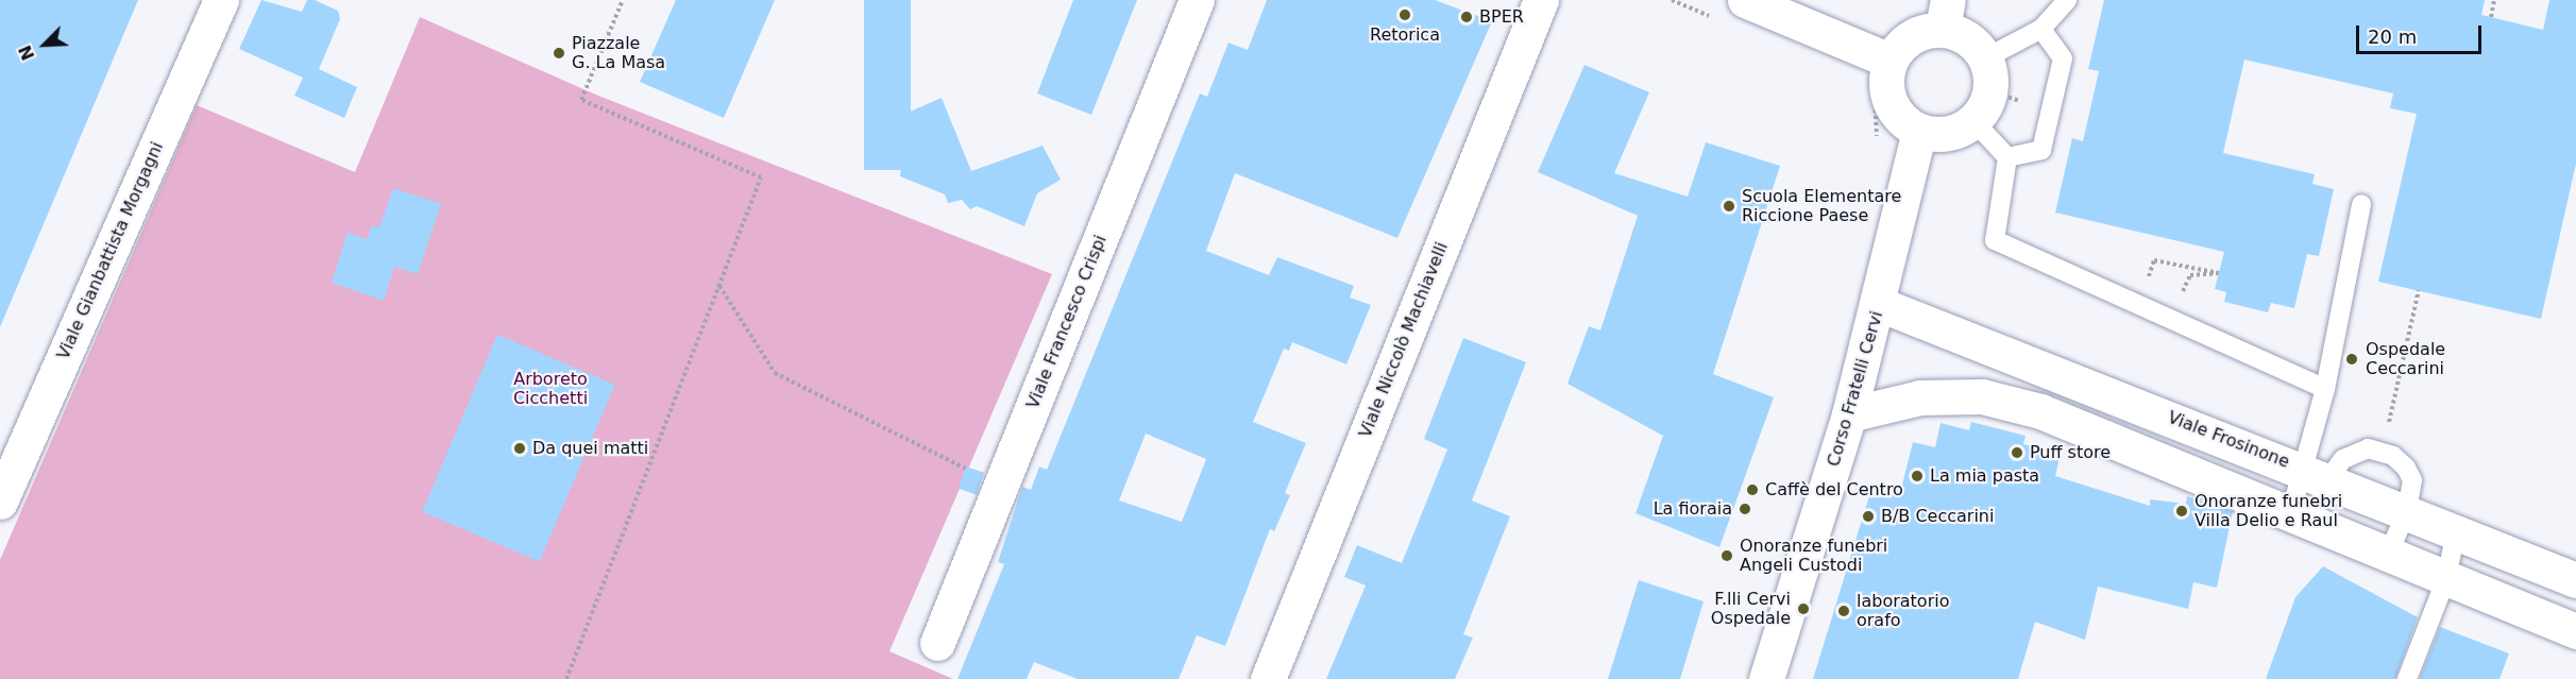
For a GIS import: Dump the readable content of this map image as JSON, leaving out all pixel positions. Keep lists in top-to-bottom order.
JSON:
{
  "streets": {
    "street": [
      "Viale Gianbattista Morgagni",
      "Viale Francesco Crispi",
      "Viale Niccolò Machiavelli",
      "Corso Fratelli Cervi",
      "Viale Frosinone"
    ]
  },
  "crossings": [
    ["Corso Fratelli Cervi", "Viale Frosinone"]
  ],
  "parks": ["Arboreto Cicchetti"],
  "places": [
    "Retorica",
    "BPER",
    "Piazzale G. La Masa",
    "Scuola Elementare Riccione Paese",
    "Ospedale Ceccarini",
    "Da quei matti",
    "Puff store",
    "La mia pasta",
    "Caffè del Centro",
    "La fioraia",
    "Onoranze funebri Villa Delio e Raul",
    "B/B Ceccarini",
    "Onoranze funebri Angeli Custodi",
    "F.lli Cervi Ospedale",
    "laboratorio orafo"
  ],
  "scale_bar": "20 m",
  "north": "bottom left"
}
